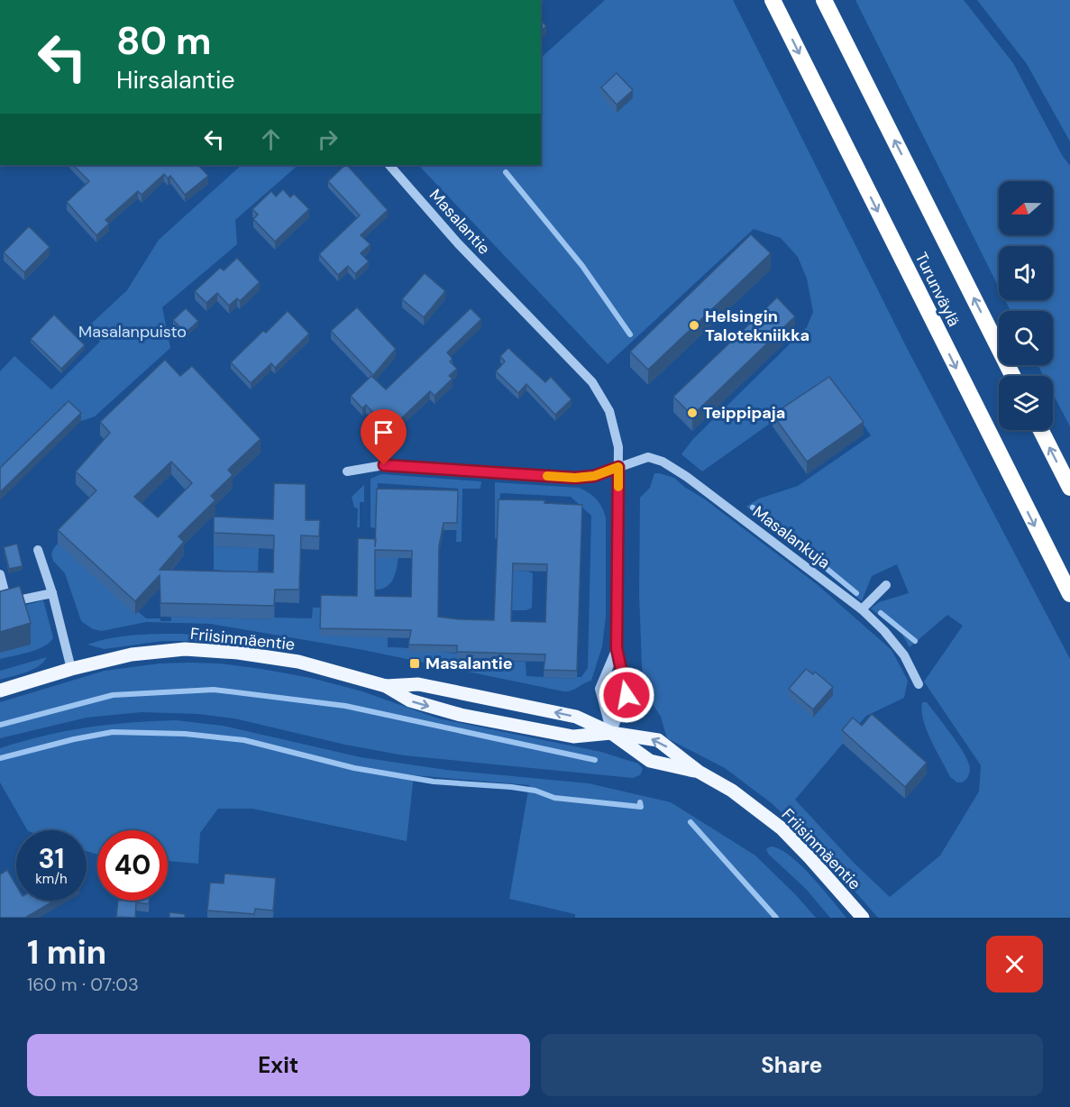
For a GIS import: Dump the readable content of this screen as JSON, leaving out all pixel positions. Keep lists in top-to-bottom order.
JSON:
{
  "streets": {
    "highway": ["Turunväylä"],
    "main road": ["Friisinmäentie"],
    "street": ["Masalantie", "Masalankuja"]
  },
  "crossings": [
    ["Masalantie", "Masalankuja"],
    ["Masalantie", "Friisinmäentie"]
  ],
  "parks": ["Masalanpuisto"],
  "places": {
    "other": ["Helsingin Talotekniikka", "Teippipaja"],
    "transit": ["Masalantie"]
  },
  "north": "left",
  "page": {
    "turn": ["80 m", "Hirsalantie"],
    "speed": "31 km/h",
    "limit": "40",
    "heading": ["1 min", "160 m · 07:03"],
    "buttons": ["Exit", "Share"]
  }
}
